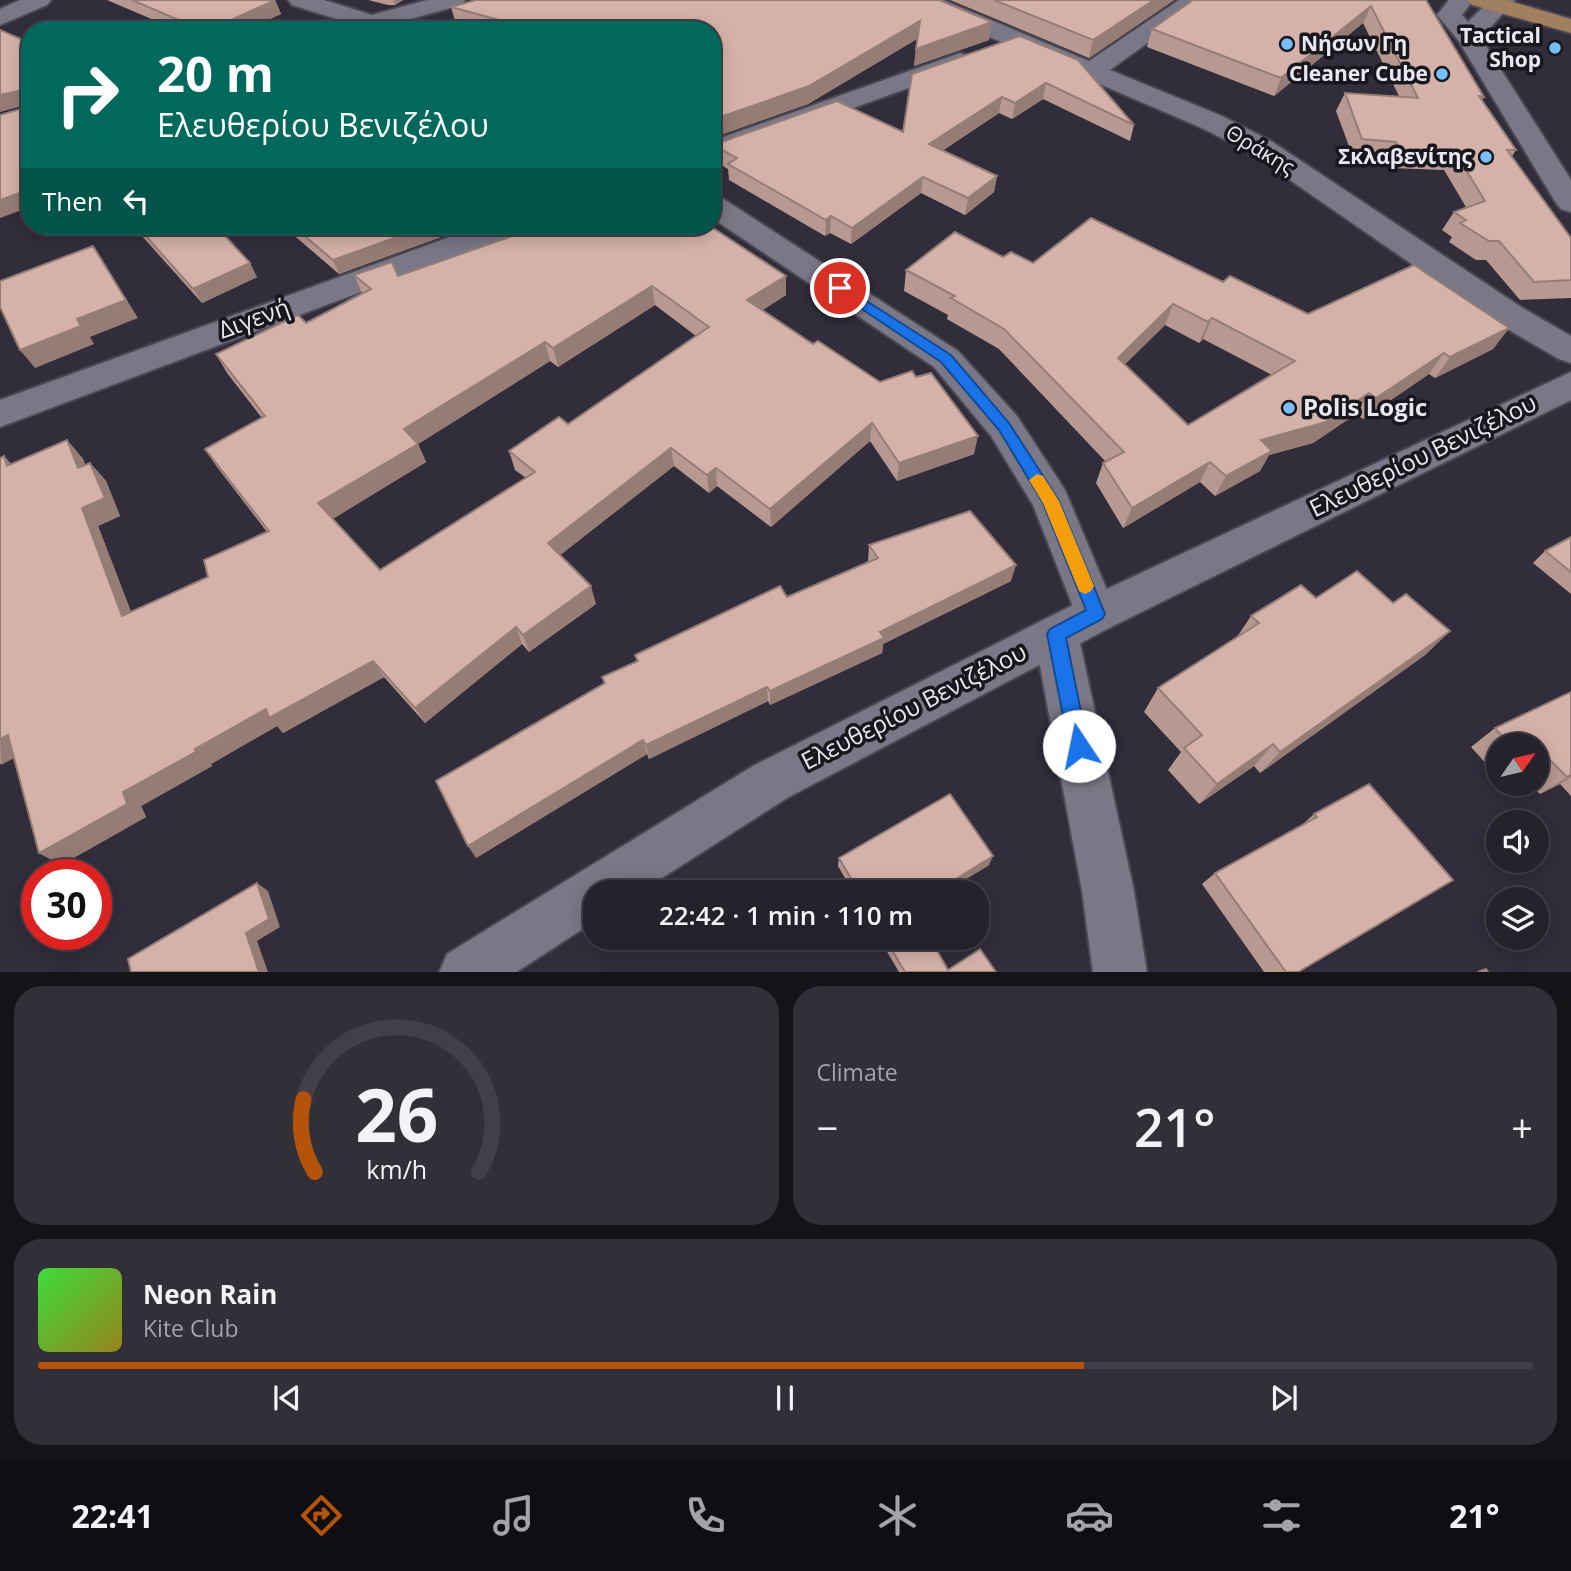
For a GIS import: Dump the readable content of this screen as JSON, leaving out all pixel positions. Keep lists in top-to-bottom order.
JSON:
{
  "streets": {
    "street": ["Θράκης", "Διγενή", "Ελευθερίου Βενιζέλου"]
  },
  "places": [
    "Νήσων Γη",
    "Tactical Shop",
    "Cleaner Cube",
    "Σκλαβενίτης",
    "Polis Logic"
  ],
  "north": "top right",
  "page": {
    "turn": ["20 m", "Ελευθερίου Βενιζέλου"],
    "then": "Then",
    "limit": "30",
    "trip": "22:42 · 1 min · 110 m",
    "tile": "Climate",
    "heat": ["−", "21°", "+"],
    "song": ["Neon Rain", "Kite Club"],
    "tabs": ["22:41", "21°"],
    "gauge": ["26", "km/h"]
  }
}
